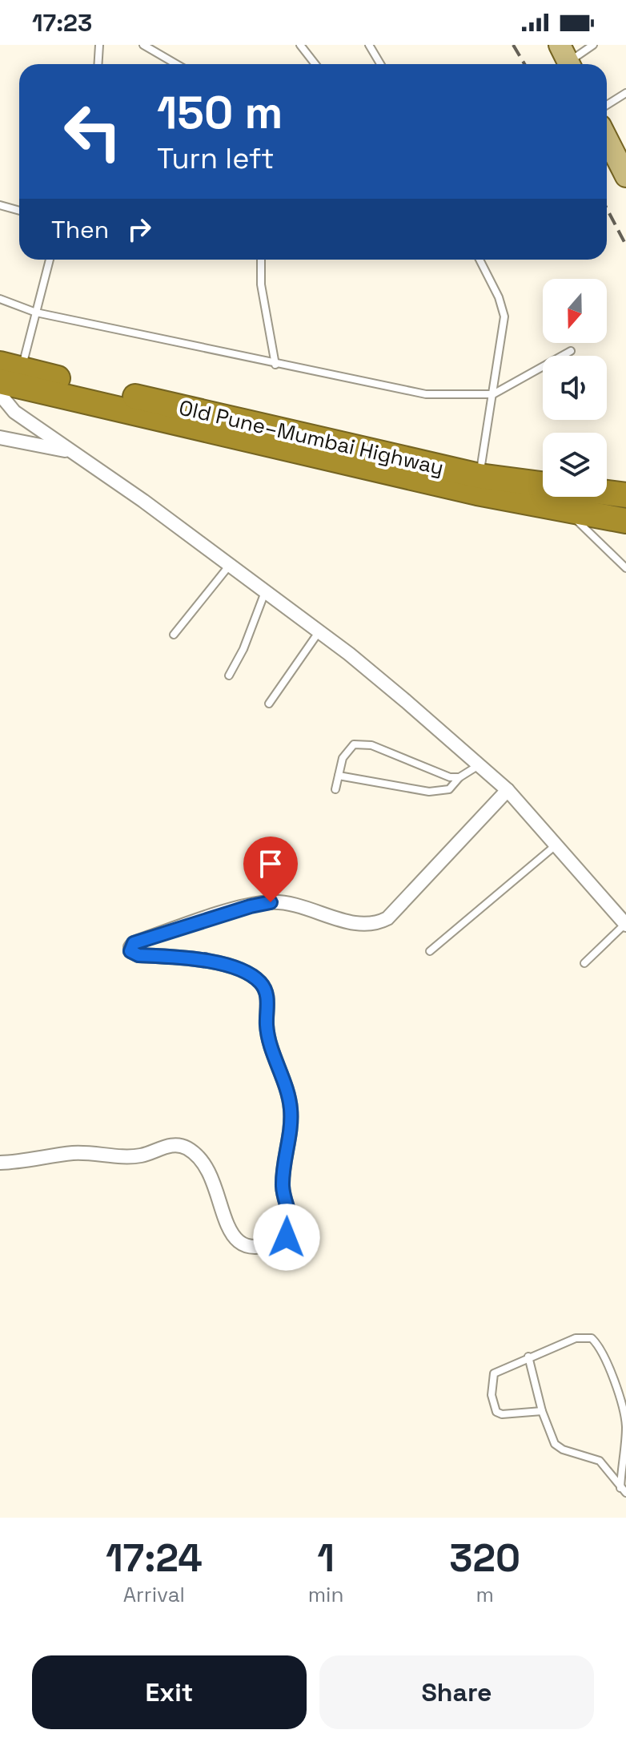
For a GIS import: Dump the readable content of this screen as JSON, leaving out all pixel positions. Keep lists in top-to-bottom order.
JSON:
{
  "streets": {
    "highway": ["Old Pune–Mumbai Highway"]
  },
  "north": "bottom",
  "page": {
    "status": "17:23",
    "turn": ["150 m", "Turn left"],
    "then": "Then",
    "eta": [
      "17:24",
      "Arrival",
      "1",
      "min",
      "320",
      "m"
    ],
    "buttons": ["Exit", "Share"]
  }
}
